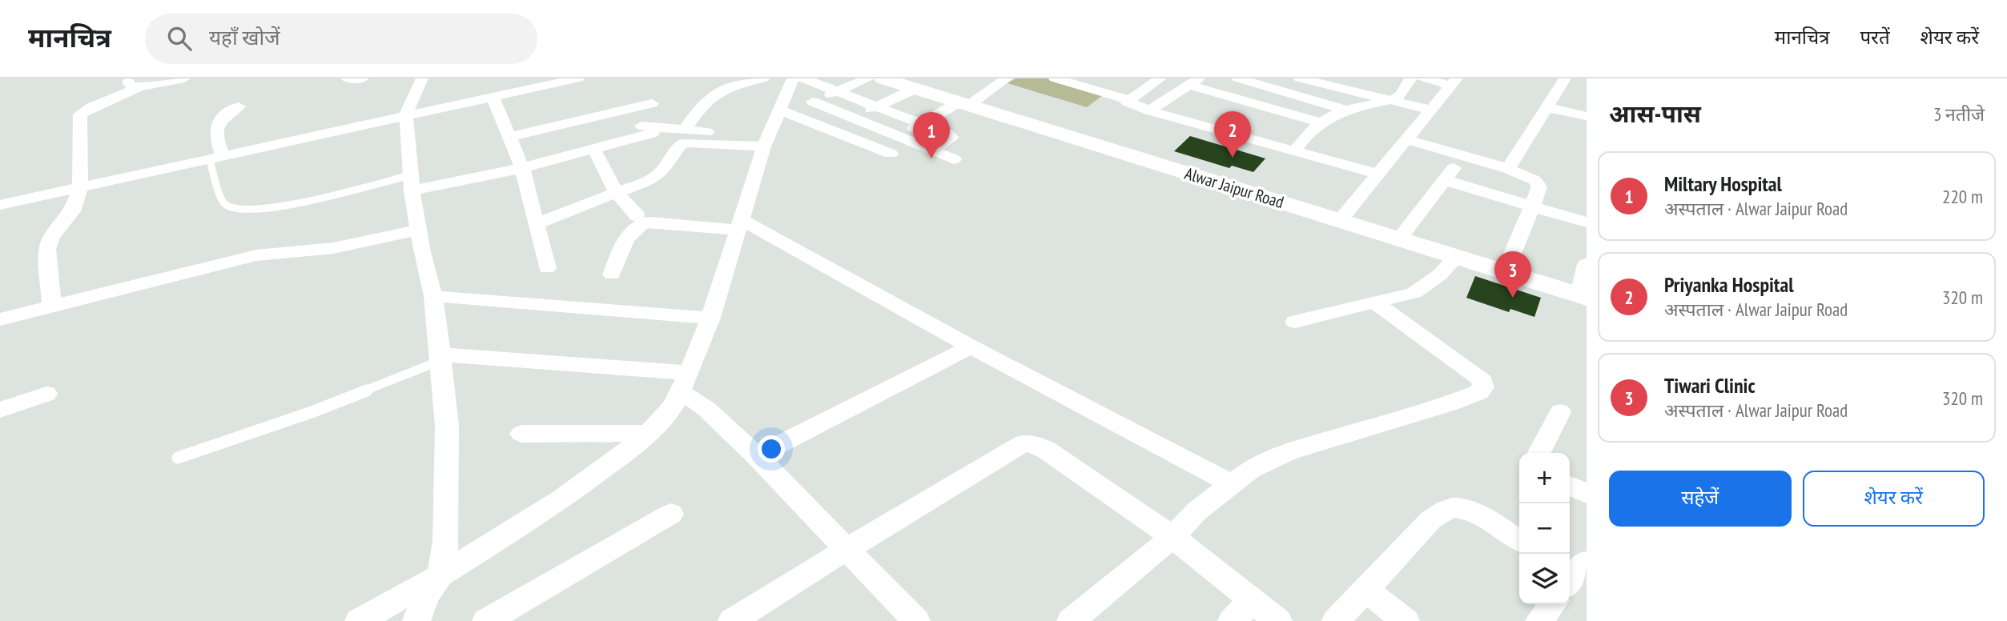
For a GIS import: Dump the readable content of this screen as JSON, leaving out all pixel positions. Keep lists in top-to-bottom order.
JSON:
{
  "streets": {
    "main road": ["Alwar Jaipur Road"]
  },
  "page": {
    "header": "मानचित्र",
    "search": "यहाँ खोजें",
    "nav": ["मानचित्र", "परतें", "शेयर करें"],
    "heading": ["आस-पास", "3 नतीजे"],
    "pins": ["2", "1", "3"],
    "list": [
      {
        "mark": "1",
        "name": "Miltary Hospital",
        "note": "अस्पताल · Alwar Jaipur Road",
        "value": "220 m"
      },
      {
        "mark": "2",
        "name": "Priyanka Hospital",
        "note": "अस्पताल · Alwar Jaipur Road",
        "value": "320 m"
      },
      {
        "mark": "3",
        "name": "Tiwari Clinic",
        "note": "अस्पताल · Alwar Jaipur Road",
        "value": "320 m"
      }
    ],
    "map_buttons": ["+", "−"],
    "buttons": ["सहेजें", "शेयर करें"]
  }
}
